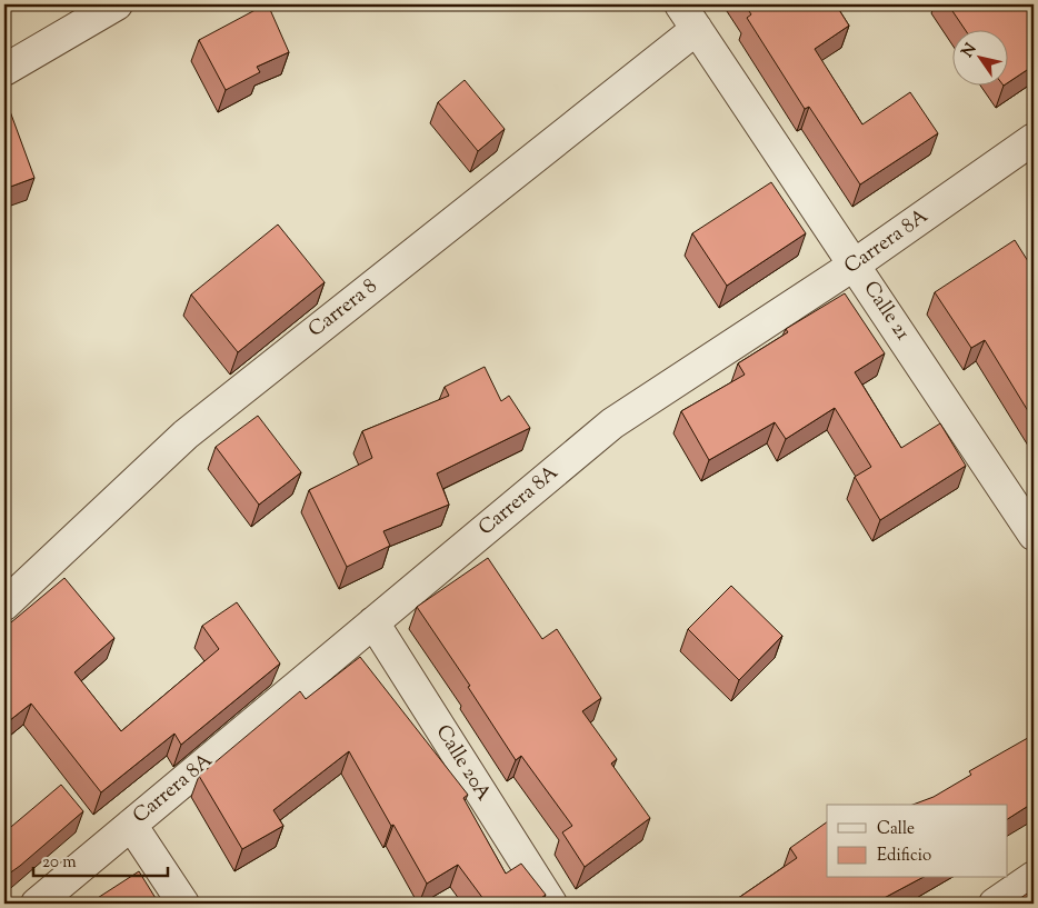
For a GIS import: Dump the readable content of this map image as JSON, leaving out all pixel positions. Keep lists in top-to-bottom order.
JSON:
{
  "streets": {
    "street": [
      "Carrera 8A",
      "Carrera 8",
      "Calle 21",
      "Calle 20A"
    ]
  },
  "crossings": [
    ["Carrera 8A", "Calle 21"],
    ["Carrera 8A", "Calle 20A"],
    ["Carrera 8", "Calle 21"]
  ],
  "legend": ["Calle", "Edificio"],
  "scale_bar": "20 m",
  "north": "top left"
}
